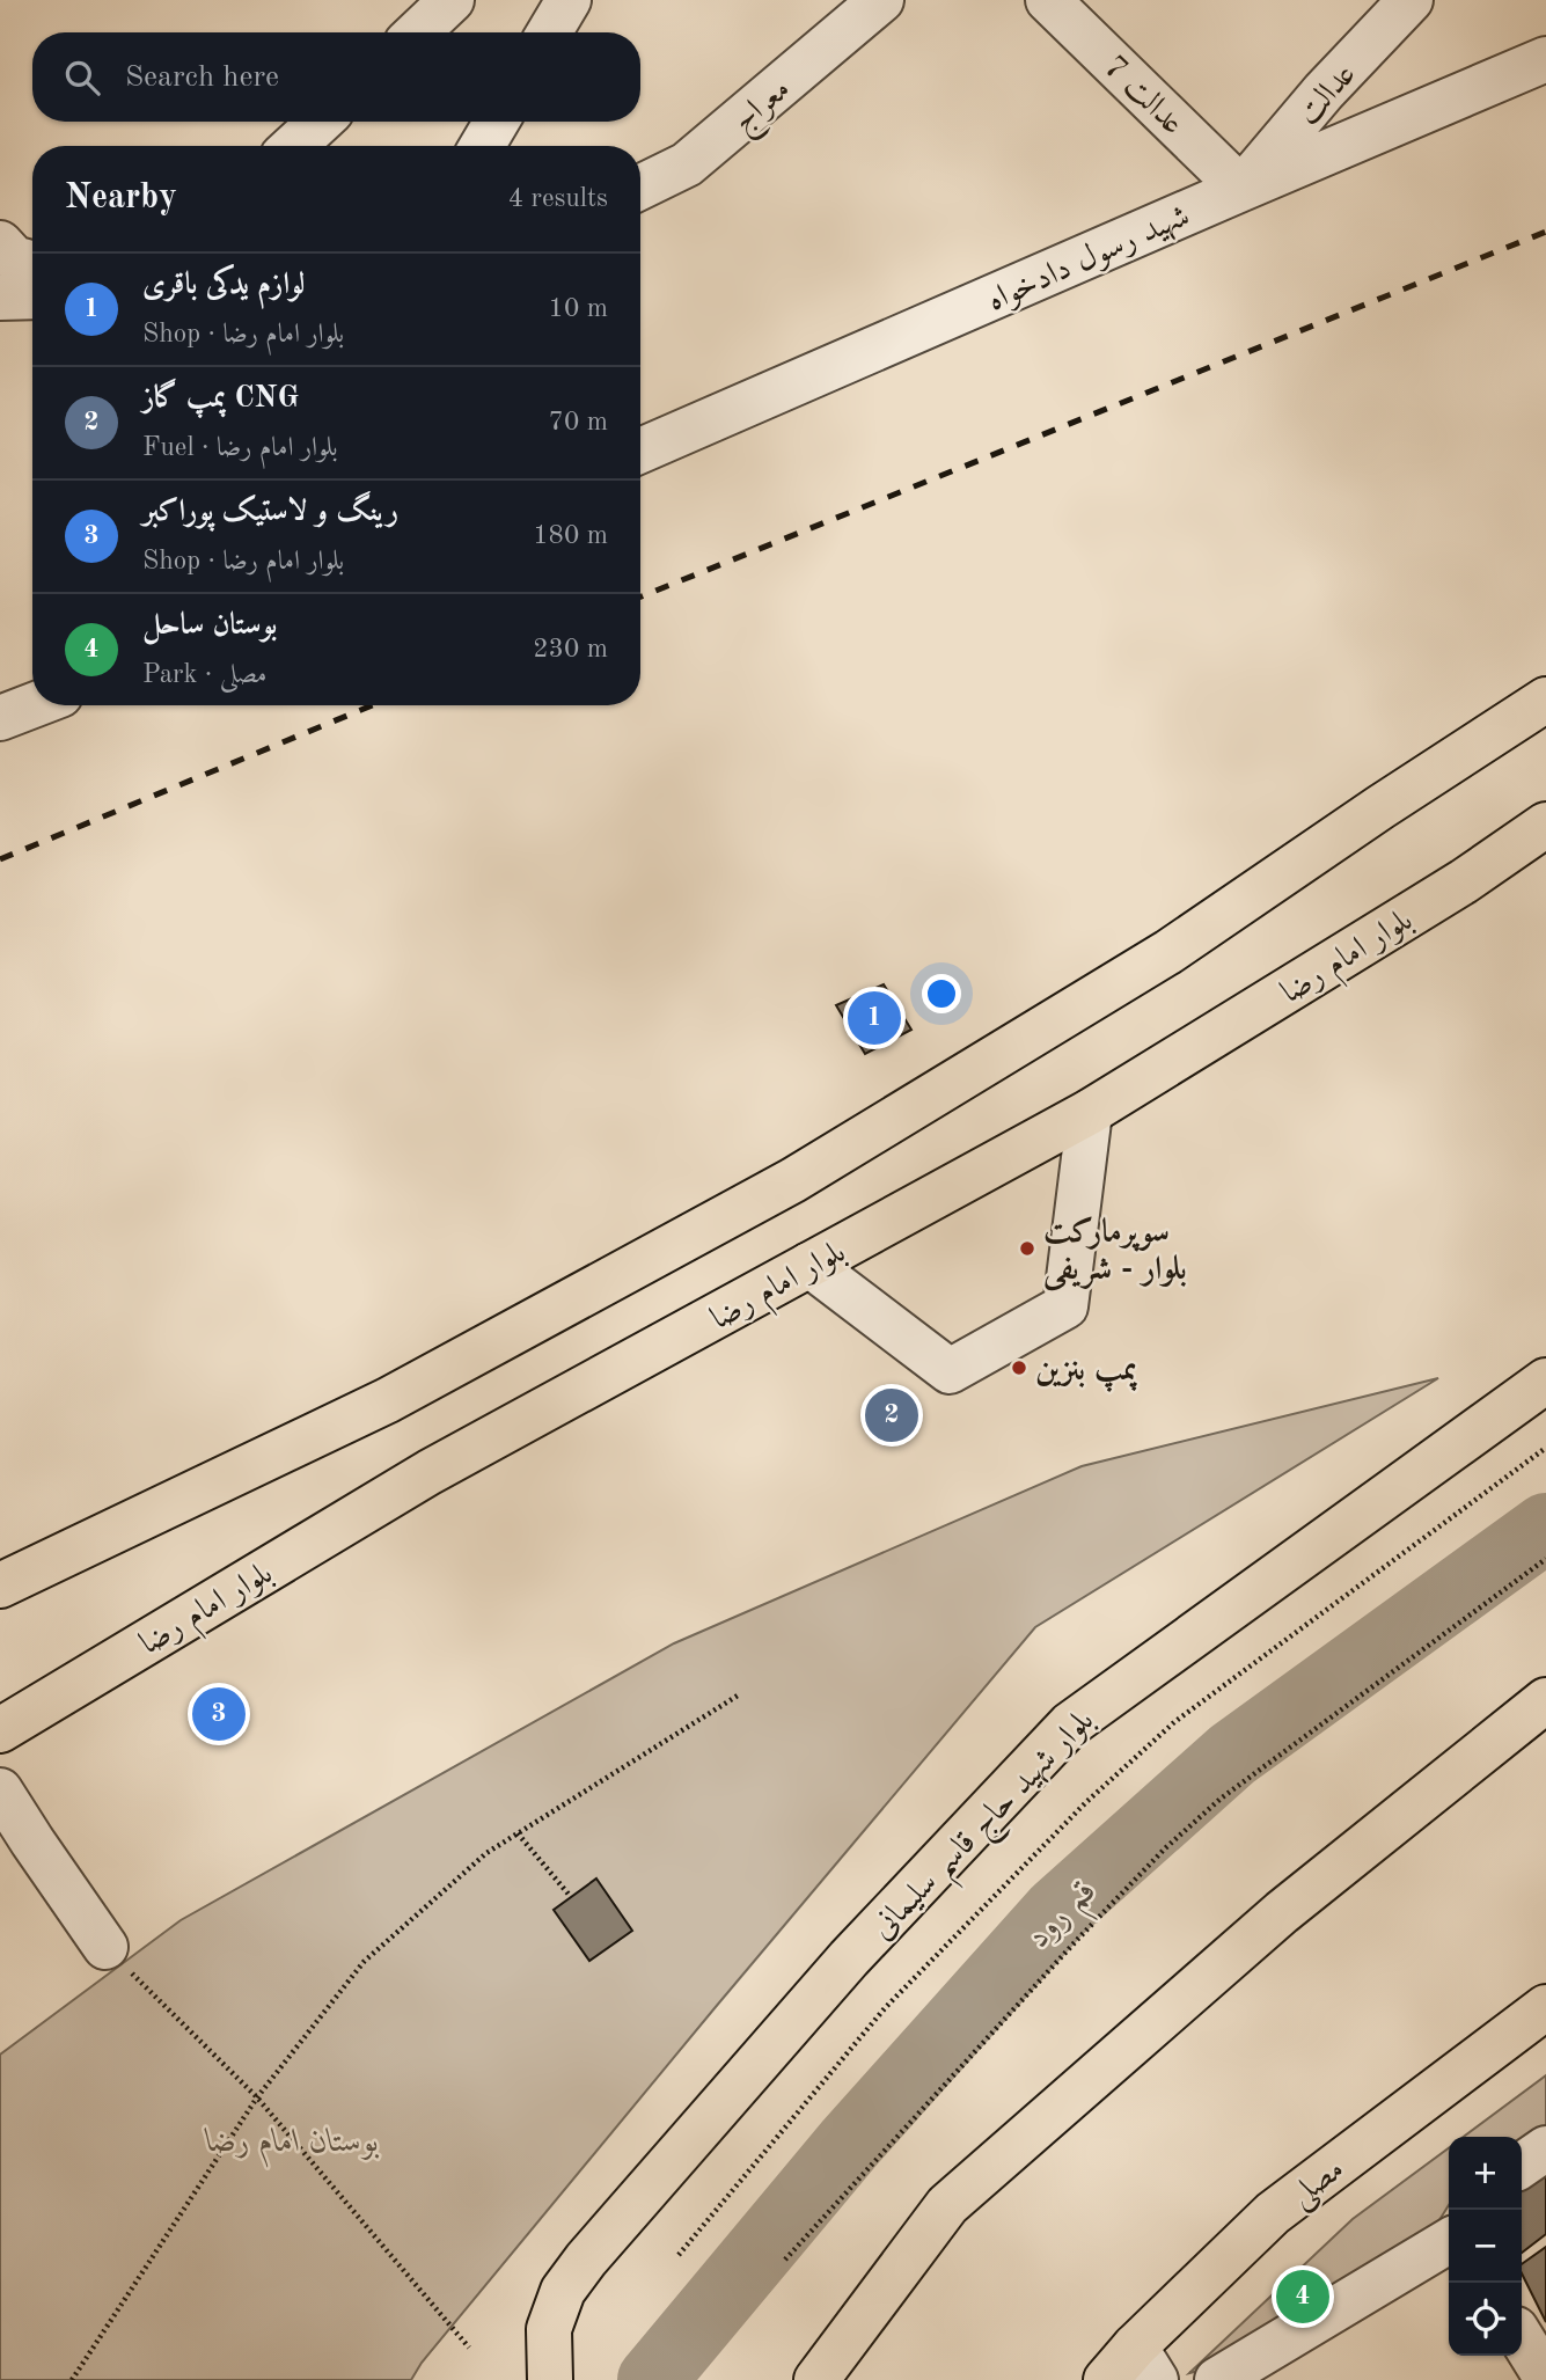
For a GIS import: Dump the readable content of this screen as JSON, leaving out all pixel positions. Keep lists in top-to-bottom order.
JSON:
{
  "streets": {
    "main road": ["بلوار امام رضا", "بلوار شهید حاج قاسم سلیمانی", "مصلی"],
    "street": [
      "عدالت",
      "عدالت 7",
      "معراج",
      "شهید رسول دادخواه"
    ]
  },
  "crossings": [
    ["عدالت", "عدالت 7"],
    ["عدالت", "شهید رسول دادخواه"],
    ["عدالت 7", "شهید رسول دادخواه"]
  ],
  "water": ["قم رود"],
  "parks": ["بوستان امام رضا"],
  "places": ["سوپرمارکت بلوار - شریفی", "پمپ بنزین"],
  "page": {
    "search": "Search here",
    "heading": ["Nearby", "4 results"],
    "list": [
      {
        "mark": "1",
        "name": "لوازم یدکی باقری",
        "note": "Shop · بلوار امام رضا",
        "value": "10 m"
      },
      {
        "mark": "2",
        "name": "پمپ گاز CNG",
        "note": "Fuel · بلوار امام رضا",
        "value": "70 m"
      },
      {
        "mark": "3",
        "name": "رینگ و لاستیک پوراکبر",
        "note": "Shop · بلوار امام رضا",
        "value": "180 m"
      },
      {
        "mark": "4",
        "name": "بوستان ساحل",
        "note": "Park · مصلی",
        "value": "230 m"
      }
    ],
    "pins": [
      "1",
      "2",
      "3",
      "4"
    ],
    "map_buttons": ["+", "−"]
  }
}
